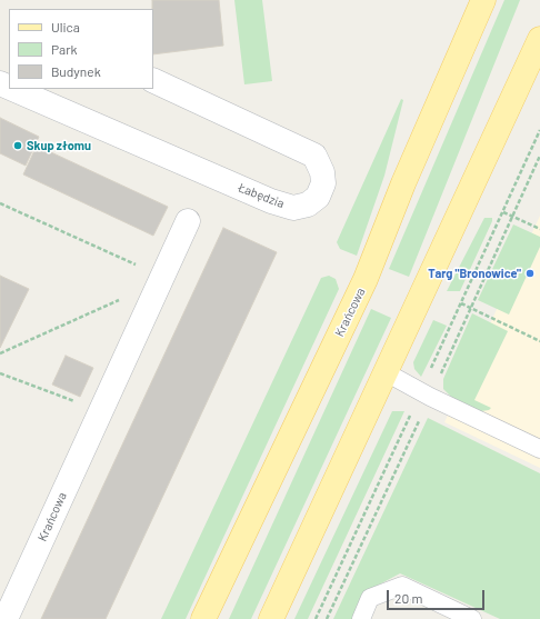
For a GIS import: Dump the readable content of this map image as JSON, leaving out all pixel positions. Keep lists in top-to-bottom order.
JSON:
{
  "streets": {
    "main road": ["Krańcowa"],
    "street": ["Łabędzia"]
  },
  "places": ["Skup złomu", "Targ \"Bronowice\""],
  "legend": ["Ulica", "Park", "Budynek"],
  "scale_bar": "20 m"
}
